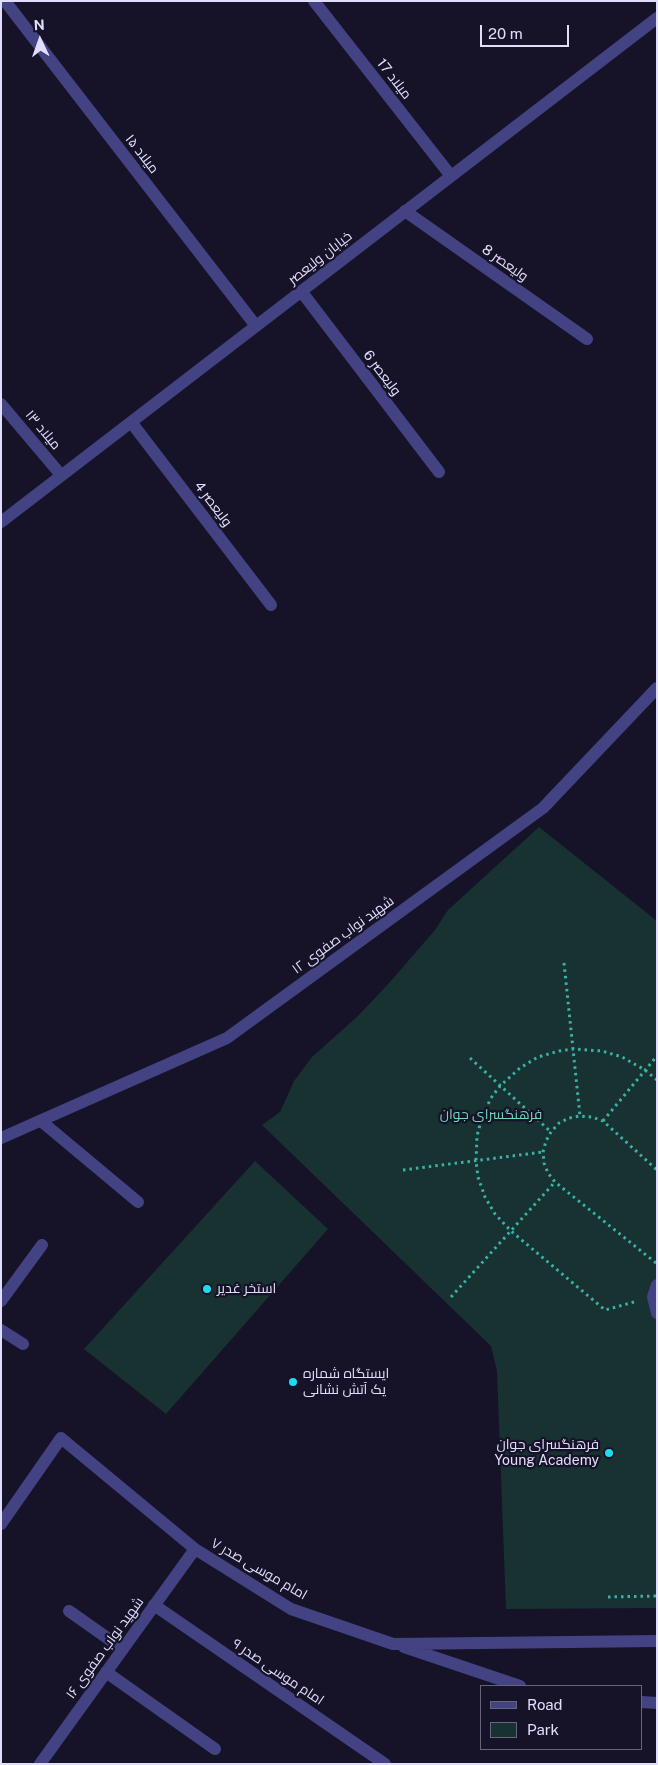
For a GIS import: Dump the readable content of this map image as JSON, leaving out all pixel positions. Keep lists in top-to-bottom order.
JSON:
{
  "streets": {
    "street": [
      "میلاد 17",
      "میلاد ۱۵",
      "خیابان ولیعصر",
      "ولیعصر 8",
      "ولیعصر 6",
      "میلاد ۱۳",
      "ولیعصر 4",
      "شهید نواب صفوی ۱۲",
      "امام موسی صدر ۷",
      "شهید نواب صفوی ۱۶",
      "امام موسی صدر ۹"
    ]
  },
  "crossings": [
    ["میلاد 17", "خیابان ولیعصر"],
    ["میلاد ۱۵", "خیابان ولیعصر"],
    ["خیابان ولیعصر", "ولیعصر 8"],
    ["خیابان ولیعصر", "ولیعصر 6"],
    ["خیابان ولیعصر", "میلاد ۱۳"],
    ["خیابان ولیعصر", "ولیعصر 4"],
    ["امام موسی صدر ۷", "شهید نواب صفوی ۱۶"],
    ["شهید نواب صفوی ۱۶", "امام موسی صدر ۹"]
  ],
  "parks": ["فرهنگسرای جوان"],
  "places": ["استخر غدیر", "ایستگاه شماره یک آتش نشانی", "فرهنگسرای جوان Young Academy"],
  "legend": ["Road", "Park"],
  "scale_bar": "20 m",
  "north": "top"
}
